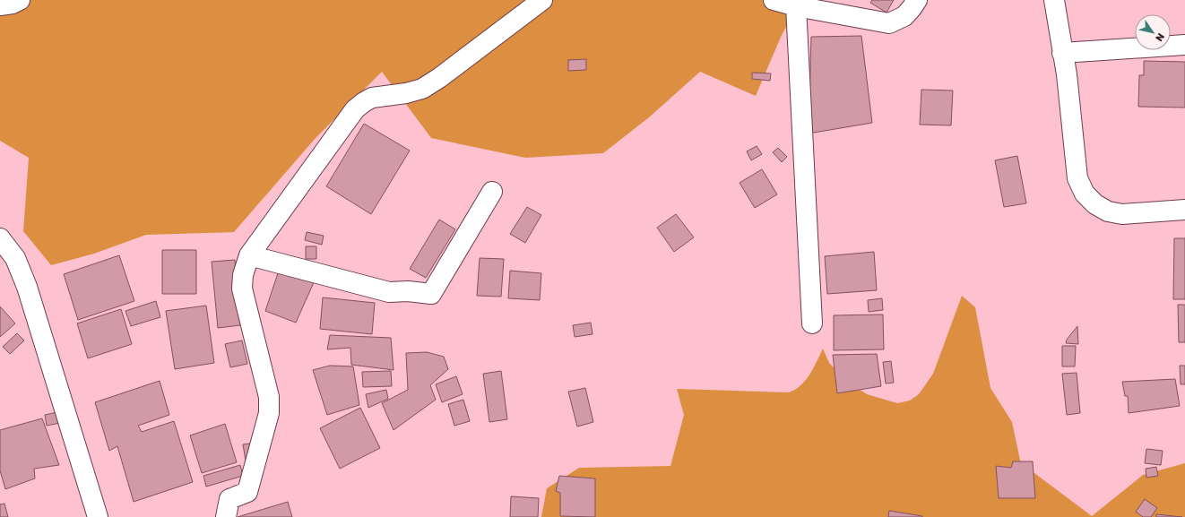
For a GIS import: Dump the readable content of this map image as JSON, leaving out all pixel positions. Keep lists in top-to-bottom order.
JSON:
{
  "north": "bottom right"
}
